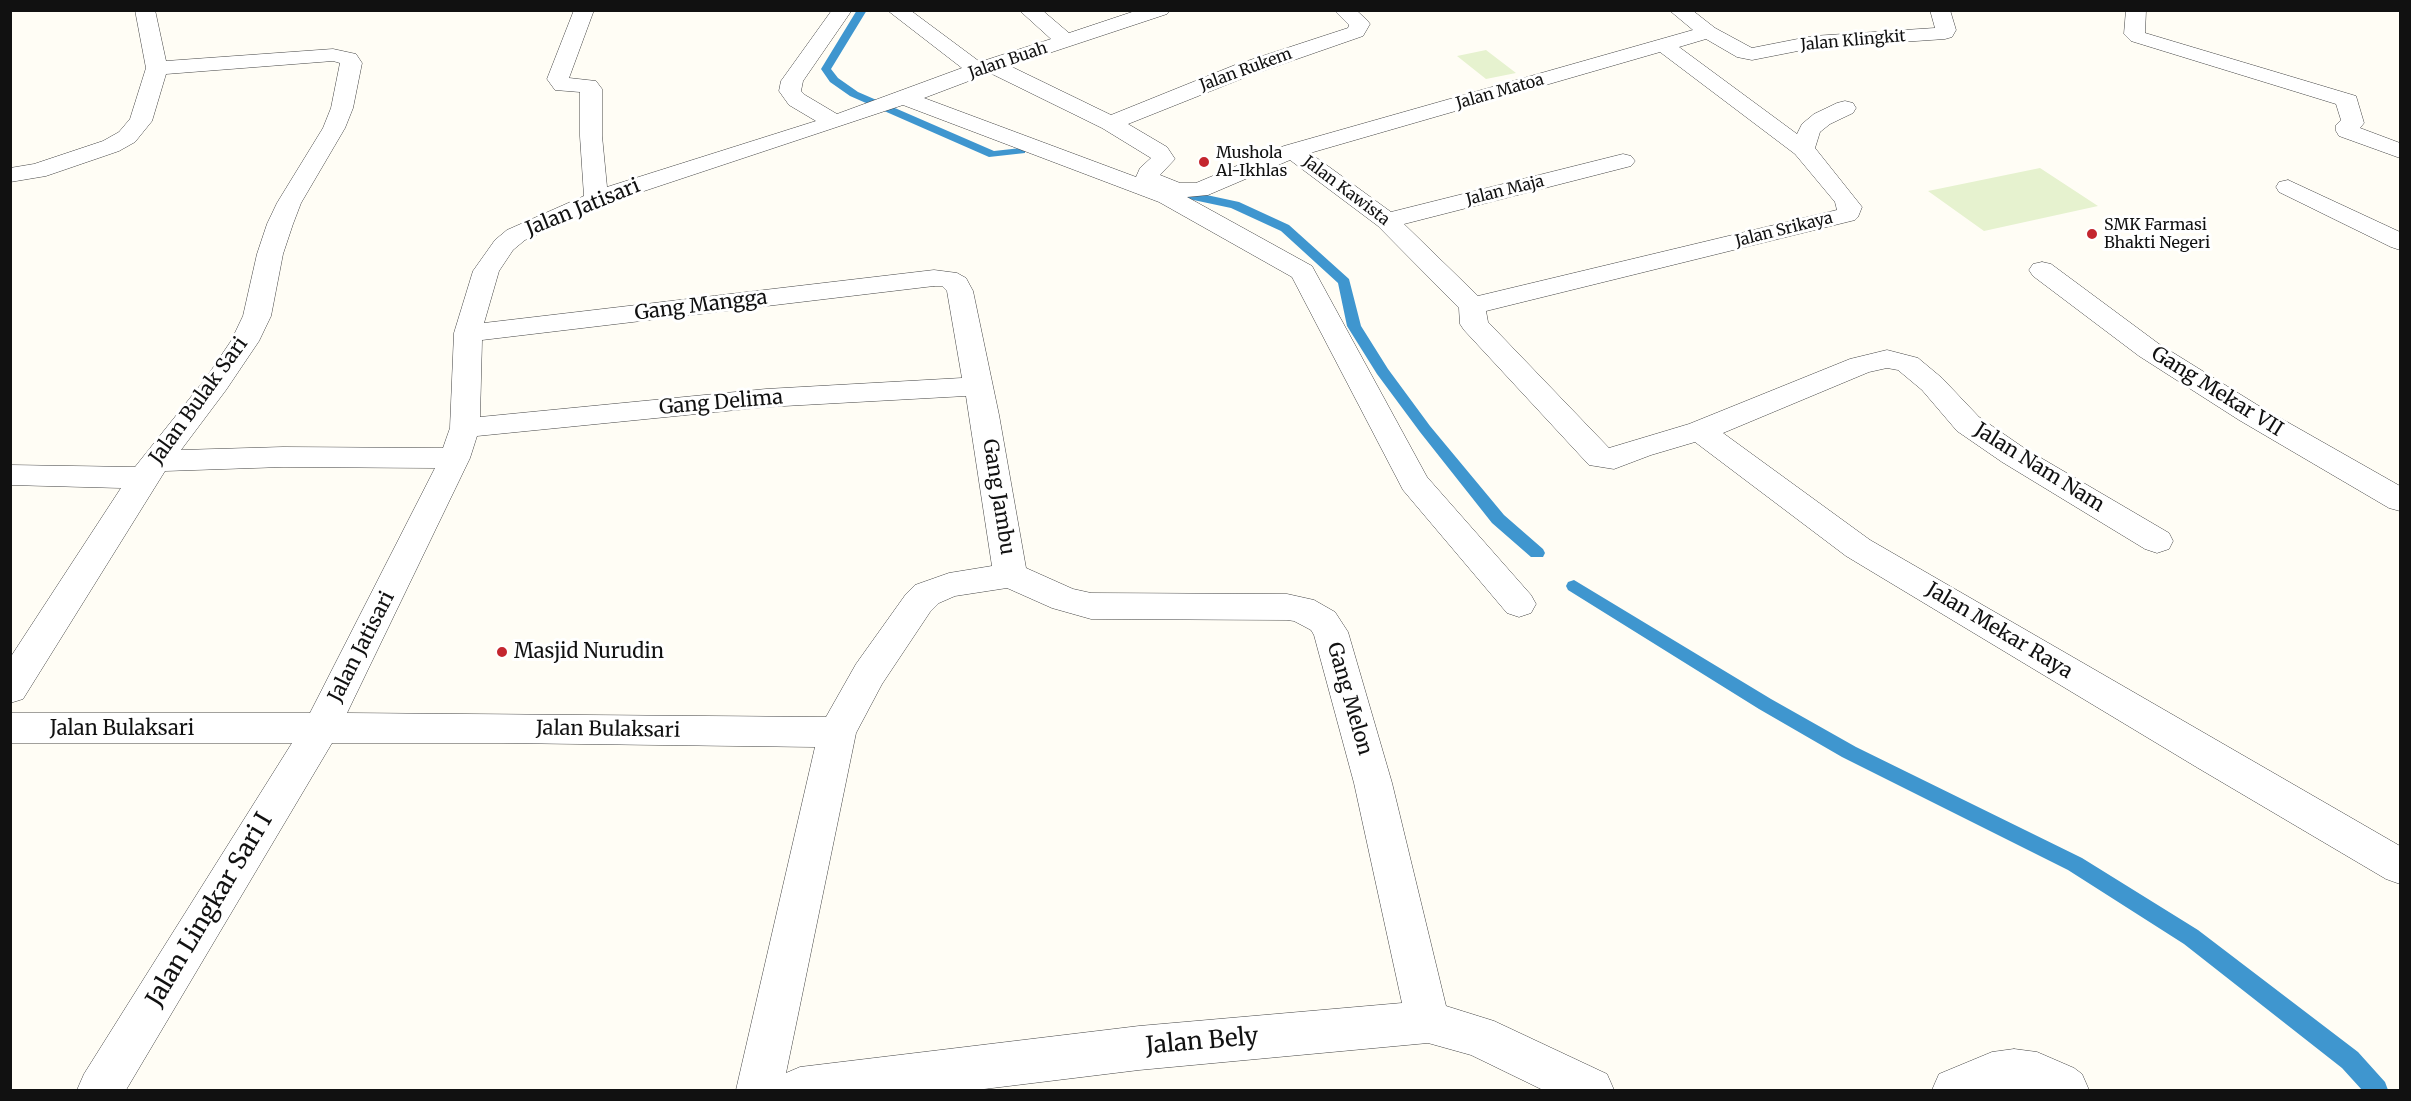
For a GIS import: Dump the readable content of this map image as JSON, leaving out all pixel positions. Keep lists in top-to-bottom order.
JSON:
{
  "streets": {
    "street": [
      "Jalan Klingkit",
      "Jalan Buah",
      "Jalan Rukem",
      "Jalan Matoa",
      "Jalan Kawista",
      "Jalan Maja",
      "Jalan Jatisari",
      "Jalan Srikaya",
      "Gang Mangga",
      "Gang Mekar VII",
      "Jalan Bulak Sari",
      "Gang Delima",
      "Jalan Nam Nam",
      "Gang Jambu",
      "Jalan Mekar Raya",
      "Gang Melon",
      "Jalan Bulaksari",
      "Jalan Lingkar Sari I",
      "Jalan Bely"
    ]
  },
  "crossings": [
    ["Jalan Klingkit", "Jalan Matoa"],
    ["Jalan Buah", "Jalan Kawista"],
    ["Jalan Buah", "Jalan Jatisari"],
    ["Jalan Rukem", "Jalan Kawista"],
    ["Jalan Matoa", "Jalan Kawista"],
    ["Jalan Matoa", "Jalan Srikaya"],
    ["Jalan Kawista", "Jalan Maja"],
    ["Jalan Kawista", "Jalan Srikaya"],
    ["Jalan Kawista", "Jalan Nam Nam"],
    ["Jalan Kawista", "Jalan Mekar Raya"],
    ["Jalan Jatisari", "Gang Mangga"],
    ["Jalan Jatisari", "Gang Delima"],
    ["Jalan Jatisari", "Jalan Bulaksari"],
    ["Jalan Jatisari", "Jalan Lingkar Sari I"],
    ["Gang Mangga", "Gang Jambu"],
    ["Gang Delima", "Gang Jambu"],
    ["Jalan Nam Nam", "Jalan Mekar Raya"],
    ["Gang Jambu", "Gang Melon"],
    ["Gang Jambu", "Jalan Bulaksari"],
    ["Gang Melon", "Jalan Bely"],
    ["Jalan Bulaksari", "Jalan Lingkar Sari I"]
  ],
  "places": ["Mushola Al-Ikhlas", "SMK Farmasi Bhakti Negeri", "Masjid Nurudin"]
}
